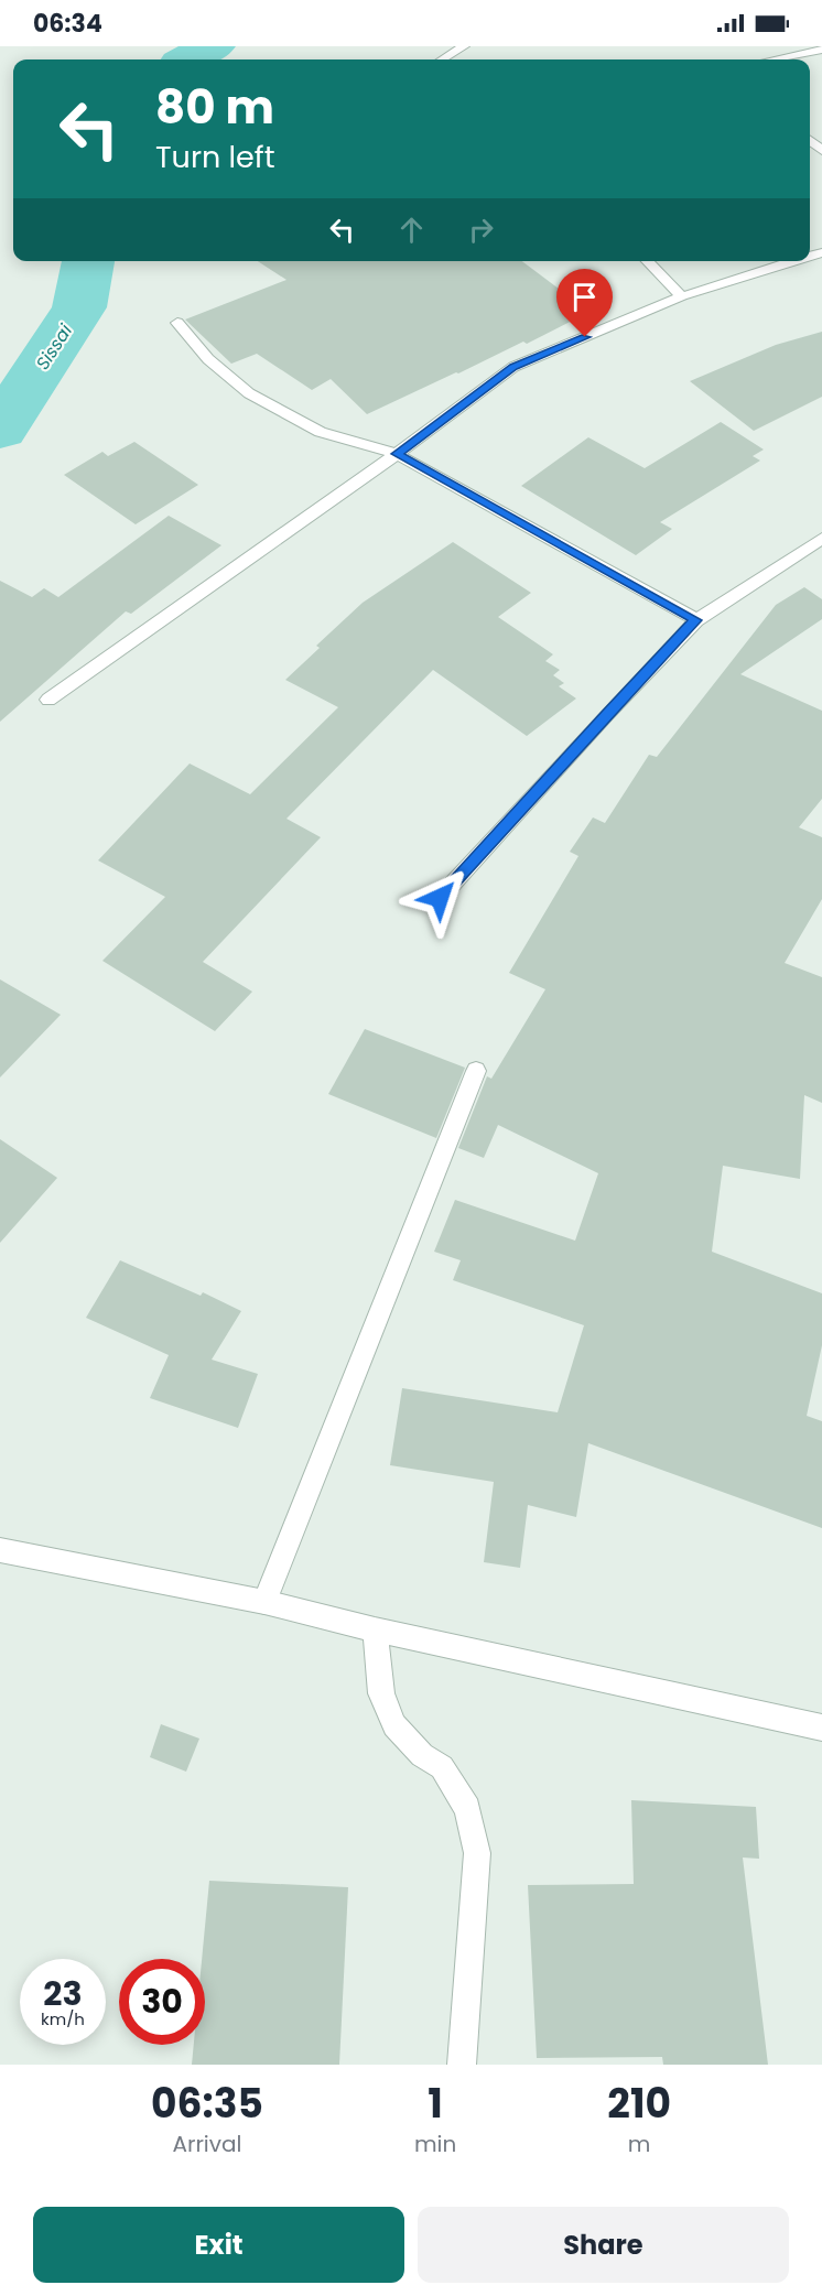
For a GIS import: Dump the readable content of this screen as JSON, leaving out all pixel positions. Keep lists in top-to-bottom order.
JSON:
{
  "water": ["Sissai"],
  "page": {
    "status": "06:34",
    "turn": ["80 m", "Turn left"],
    "speed": "23 km/h",
    "limit": "30",
    "eta": [
      "06:35",
      "Arrival",
      "1",
      "min",
      "210",
      "m"
    ],
    "buttons": ["Exit", "Share"]
  }
}
